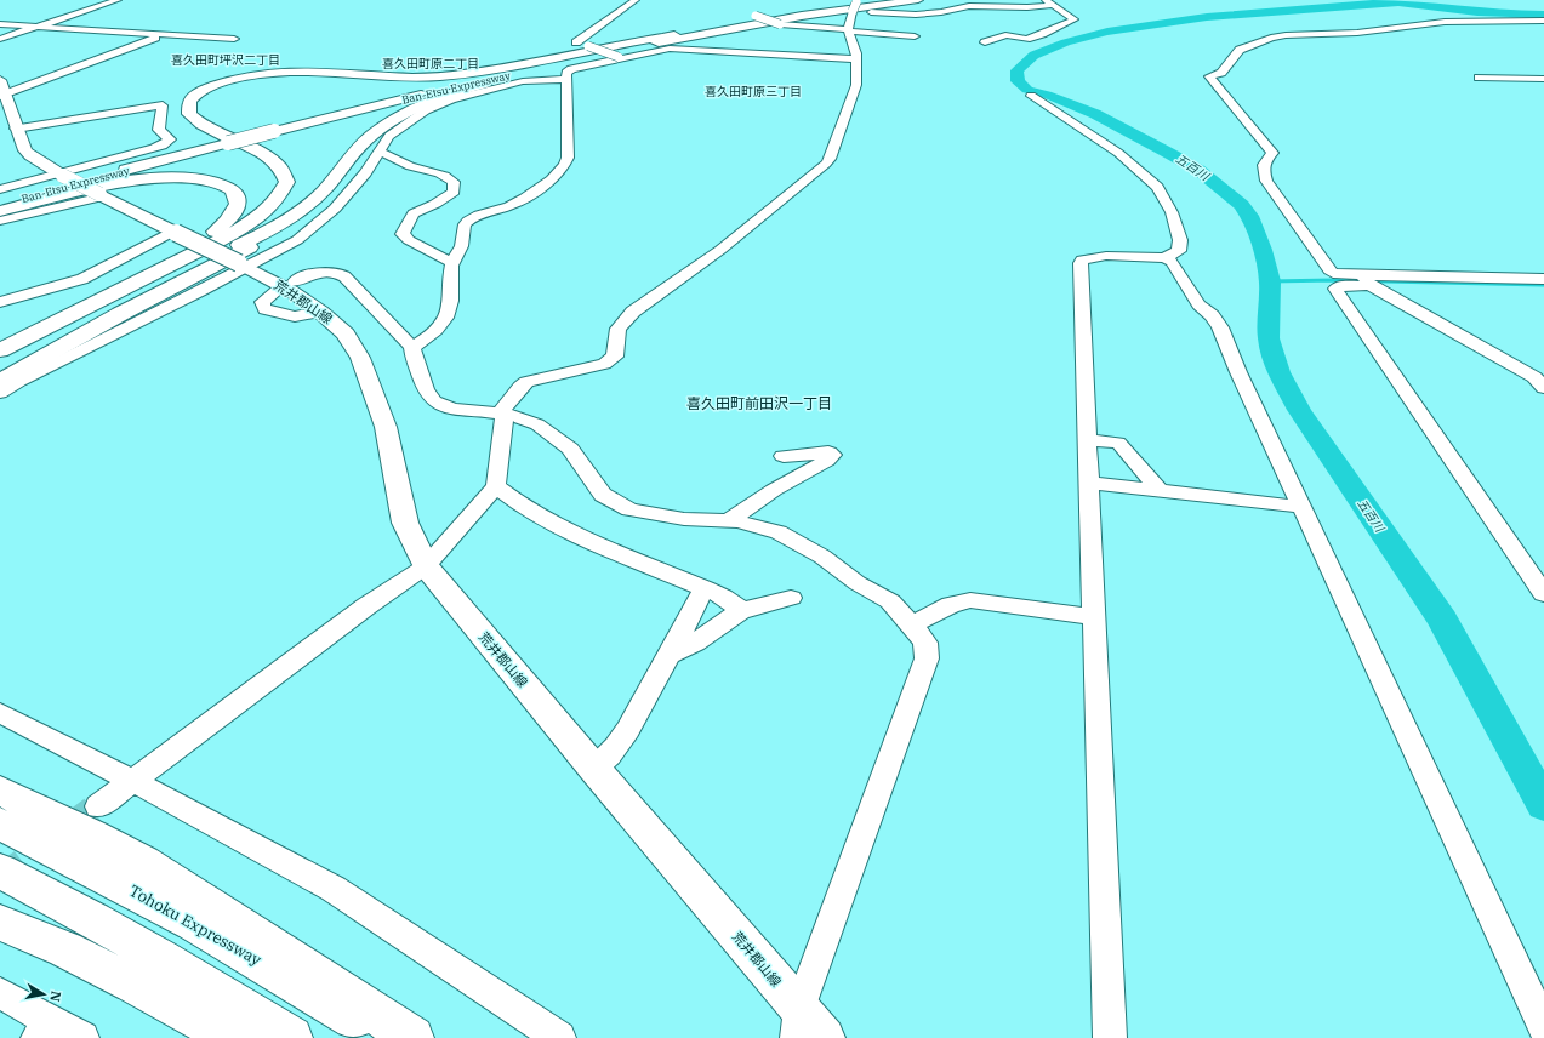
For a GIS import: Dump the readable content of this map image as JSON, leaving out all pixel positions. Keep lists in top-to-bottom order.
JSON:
{
  "streets": {
    "highway": ["Ban-Etsu Expressway", "Tohoku Expressway"],
    "main road": ["荒井郡山線"]
  },
  "districts": [
    "喜久田町坪沢二丁目",
    "喜久田町原二丁目",
    "喜久田町原三丁目",
    "喜久田町前田沢一丁目"
  ],
  "water": ["五百川"],
  "north": "right"
}
